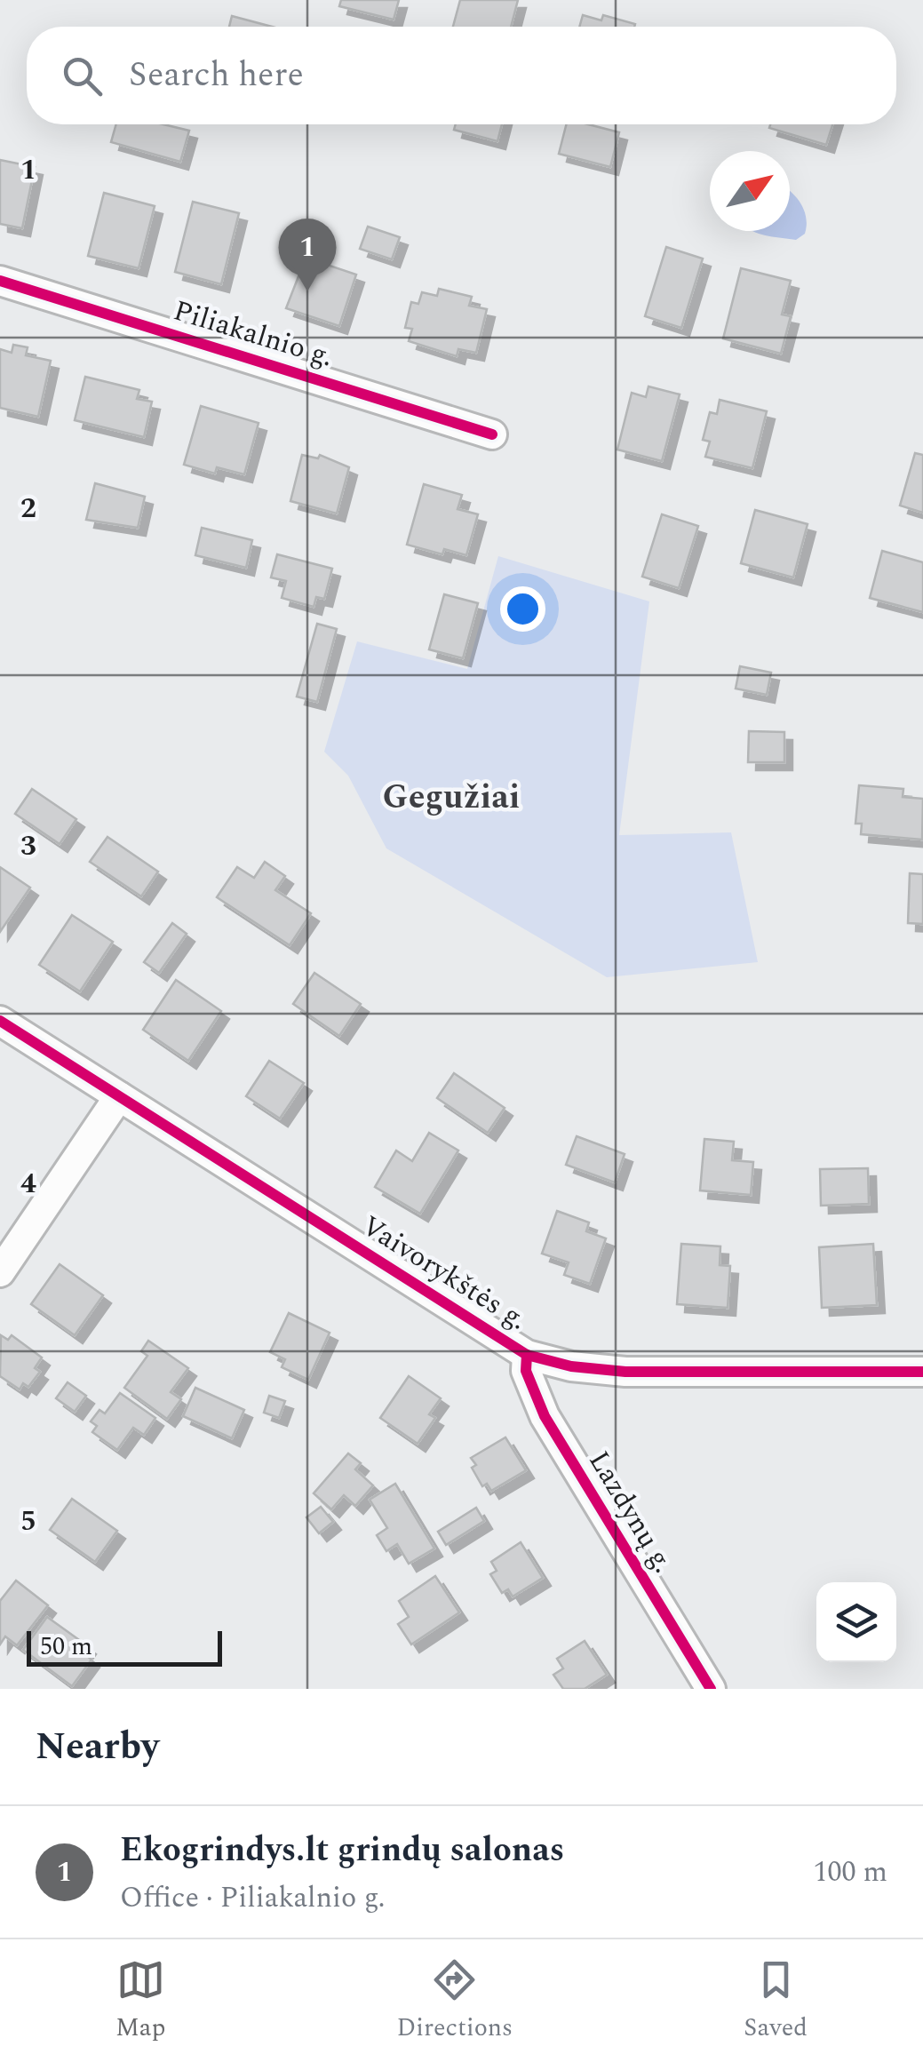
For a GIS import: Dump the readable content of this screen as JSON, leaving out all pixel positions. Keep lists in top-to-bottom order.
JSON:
{
  "streets": {
    "street": ["Piliakalnio g.", "Vaivorykštės g.", "Lazdynų g."]
  },
  "crossings": [
    ["Vaivorykštės g.", "Lazdynų g."]
  ],
  "districts": ["Gegužiai"],
  "scale_bar": "50 m",
  "north": "top right",
  "page": {
    "search": "Search here",
    "pins": "1",
    "scale": "50 m",
    "heading": "Nearby",
    "list": [
      {
        "mark": "1",
        "name": "Ekogrindys.lt grindų salonas",
        "note": "Office · Piliakalnio g.",
        "value": "100 m"
      }
    ],
    "nav": ["Map", "Directions", "Saved"]
  },
  "grid": {
    "rows": [
      "1",
      "2",
      "3",
      "4",
      "5"
    ]
  }
}
